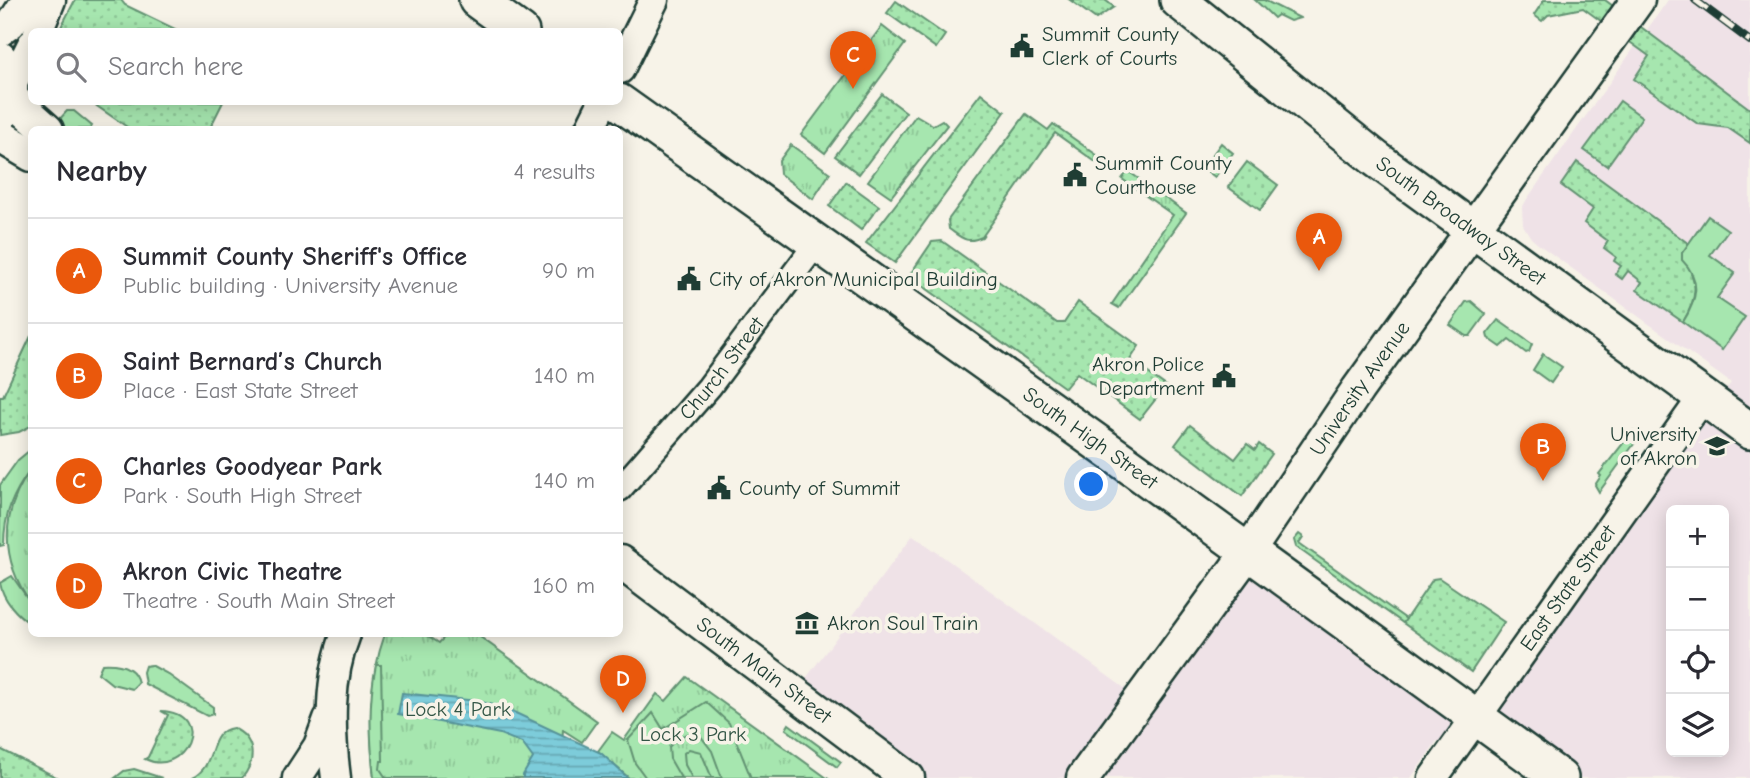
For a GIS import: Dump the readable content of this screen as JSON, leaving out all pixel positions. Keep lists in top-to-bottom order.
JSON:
{
  "streets": {
    "main road": [
      "South Broadway Street",
      "University Avenue",
      "South High Street",
      "South Main Street"
    ],
    "street": ["Church Street", "East State Street"]
  },
  "crossings": [
    ["South Broadway Street", "University Avenue"],
    ["South Broadway Street", "East State Street"],
    ["Church Street", "South High Street"],
    ["University Avenue", "South High Street"],
    ["South High Street", "East State Street"]
  ],
  "parks": ["Lock 4 Park", "Lock 3 Park"],
  "places": {
    "public building": [
      "Summit County Clerk of Courts",
      "Summit County Courthouse",
      "City of Akron Municipal Building",
      "Akron Police Department",
      "County of Summit"
    ],
    "school or university": ["University of Akron"],
    "museum": ["Akron Soul Train"]
  },
  "page": {
    "search": "Search here",
    "pins": [
      "C",
      "A",
      "B",
      "D"
    ],
    "heading": ["Nearby", "4 results"],
    "list": [
      {
        "mark": "A",
        "name": "Summit County Sheriff's Office",
        "note": "Public building · University Avenue",
        "value": "90 m"
      },
      {
        "mark": "B",
        "name": "Saint Bernard’s Church",
        "note": "Place · East State Street",
        "value": "140 m"
      },
      {
        "mark": "C",
        "name": "Charles Goodyear Park",
        "note": "Park · South High Street",
        "value": "140 m"
      },
      {
        "mark": "D",
        "name": "Akron Civic Theatre",
        "note": "Theatre · South Main Street",
        "value": "160 m"
      }
    ],
    "map_buttons": ["+", "−"]
  }
}
